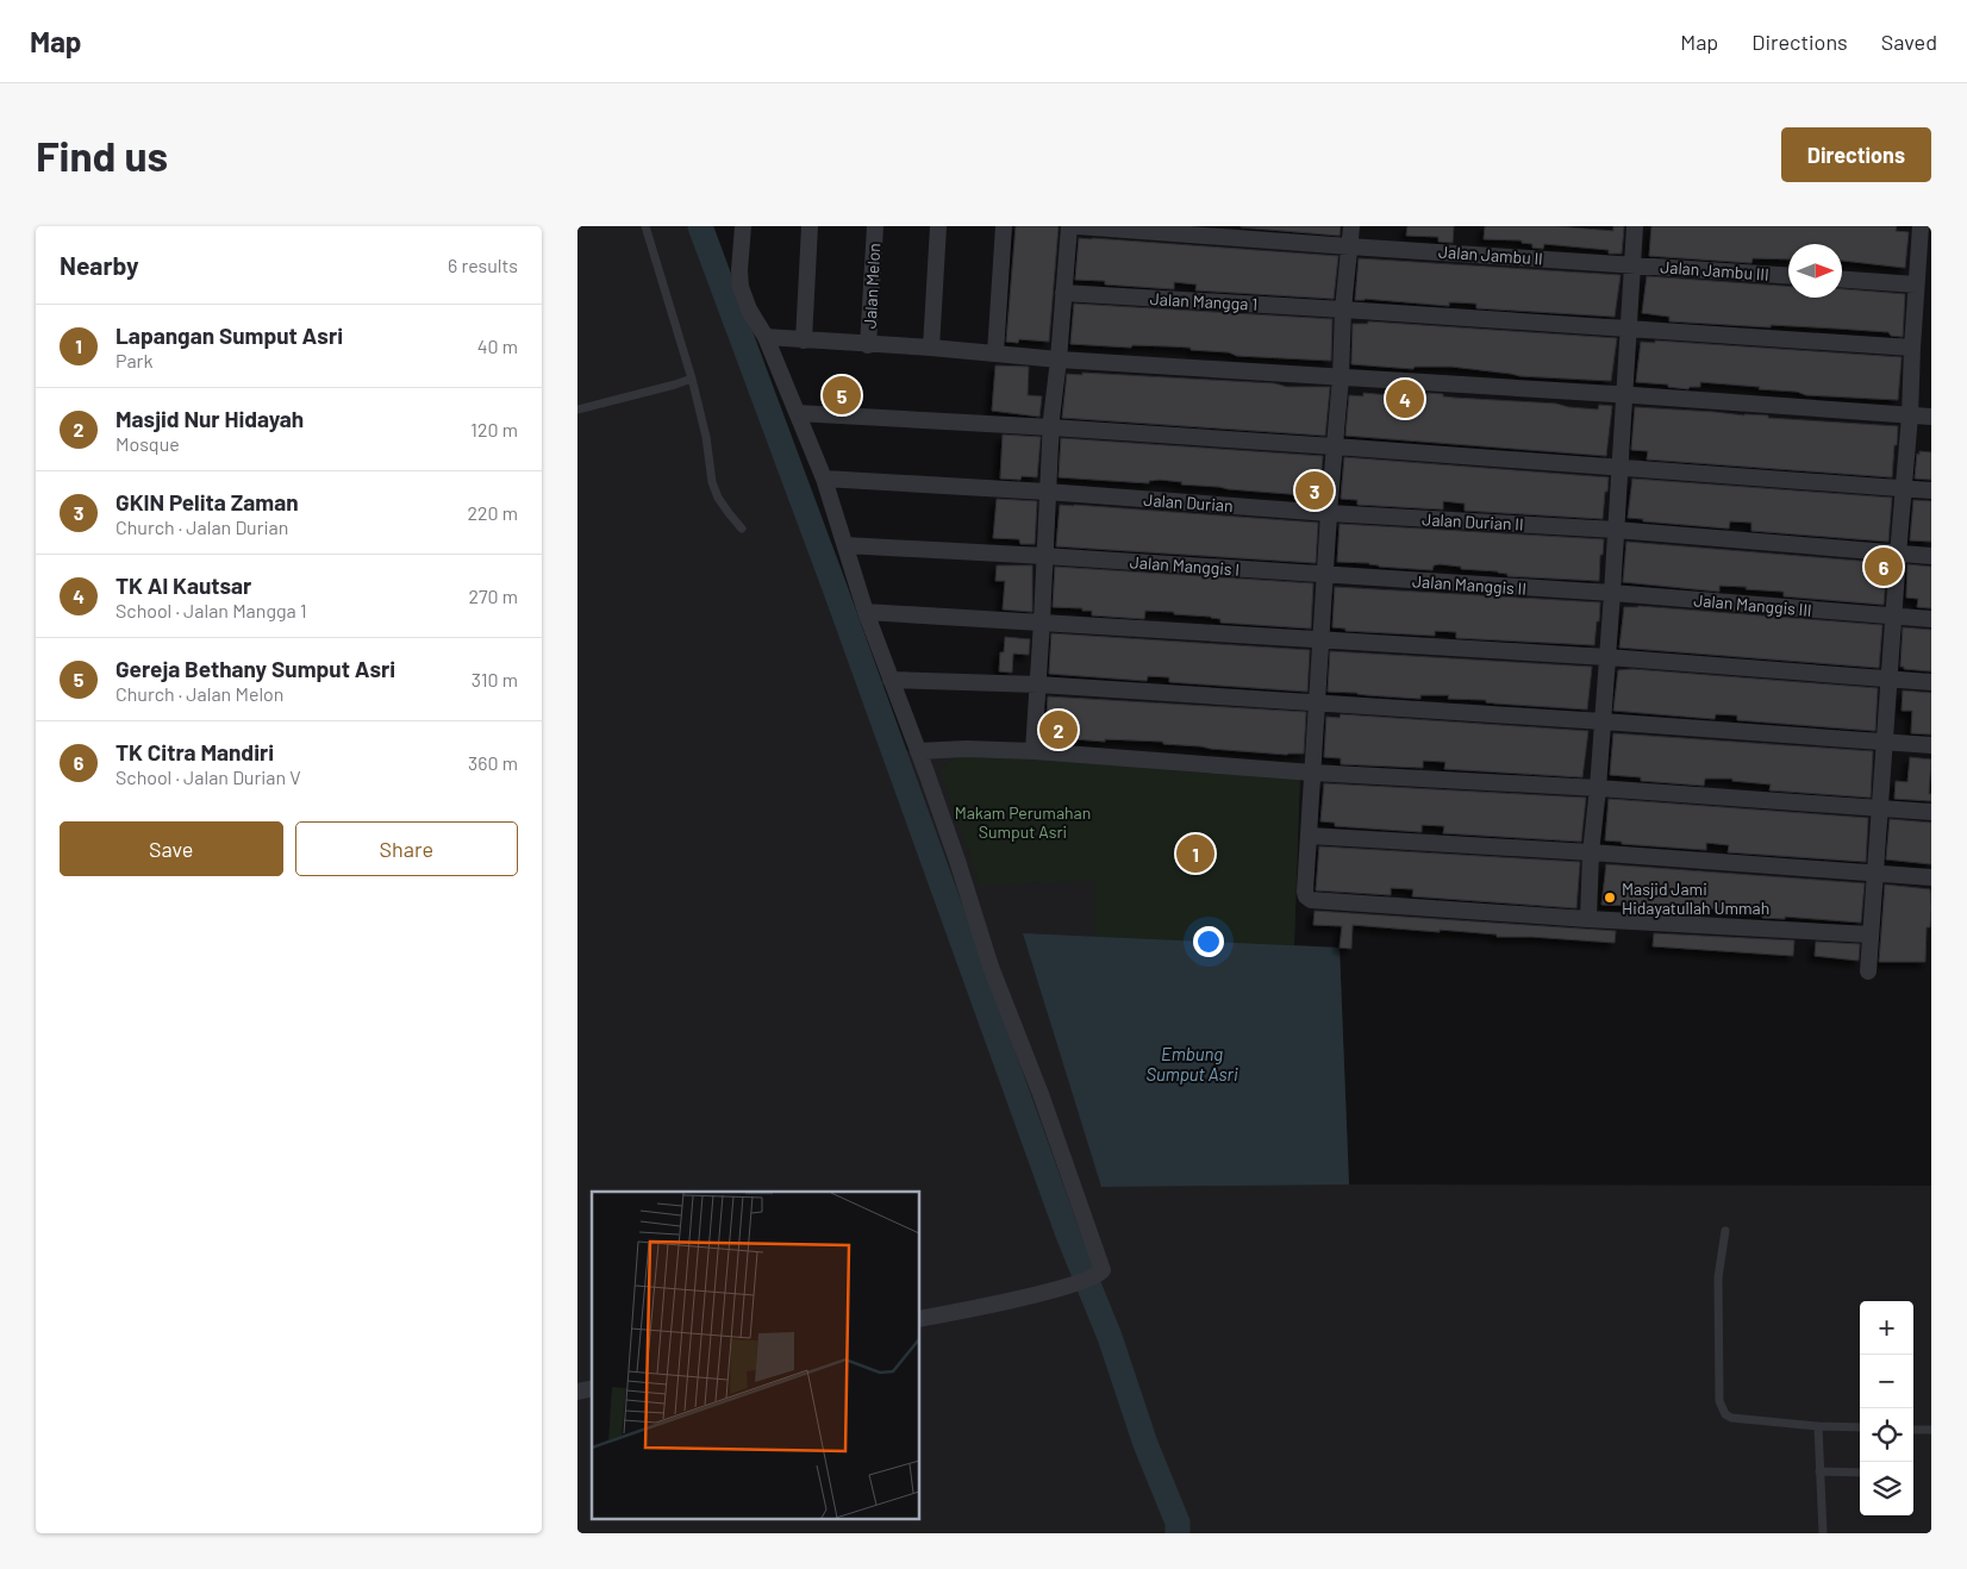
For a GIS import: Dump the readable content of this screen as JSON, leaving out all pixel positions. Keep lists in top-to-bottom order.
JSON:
{
  "streets": {
    "street": [
      "Jalan Jambu II",
      "Jalan Jambu III",
      "Jalan Melon",
      "Jalan Mangga 1",
      "Jalan Durian",
      "Jalan Durian II",
      "Jalan Manggis I",
      "Jalan Manggis II",
      "Jalan Manggis III"
    ]
  },
  "crossings": [
    ["Jalan Jambu II", "Jalan Jambu III"],
    ["Jalan Durian", "Jalan Durian II"],
    ["Jalan Manggis I", "Jalan Manggis II"],
    ["Jalan Manggis II", "Jalan Manggis III"]
  ],
  "water": ["Embung Sumput Asri"],
  "parks": ["Makam Perumahan Sumput Asri"],
  "places": ["Masjid Jami Hidayatullah Ummah"],
  "north": "right",
  "page": {
    "header": "Map",
    "nav": ["Map", "Directions", "Saved"],
    "buttons": [
      "Directions",
      ["Save", "Share"]
    ],
    "title": "Find us",
    "heading": ["Nearby", "6 results"],
    "list": [
      {
        "mark": "1",
        "name": "Lapangan Sumput Asri",
        "note": "Park",
        "value": "40 m"
      },
      {
        "mark": "2",
        "name": "Masjid Nur Hidayah",
        "note": "Mosque",
        "value": "120 m"
      },
      {
        "mark": "3",
        "name": "GKIN Pelita Zaman",
        "note": "Church · Jalan Durian",
        "value": "220 m"
      },
      {
        "mark": "4",
        "name": "TK Al Kautsar",
        "note": "School · Jalan Mangga 1",
        "value": "270 m"
      },
      {
        "mark": "5",
        "name": "Gereja Bethany Sumput Asri",
        "note": "Church · Jalan Melon",
        "value": "310 m"
      },
      {
        "mark": "6",
        "name": "TK Citra Mandiri",
        "note": "School · Jalan Durian V",
        "value": "360 m"
      }
    ],
    "pins": [
      "5",
      "4",
      "3",
      "6",
      "2",
      "1"
    ],
    "map_buttons": ["+", "−"]
  }
}
